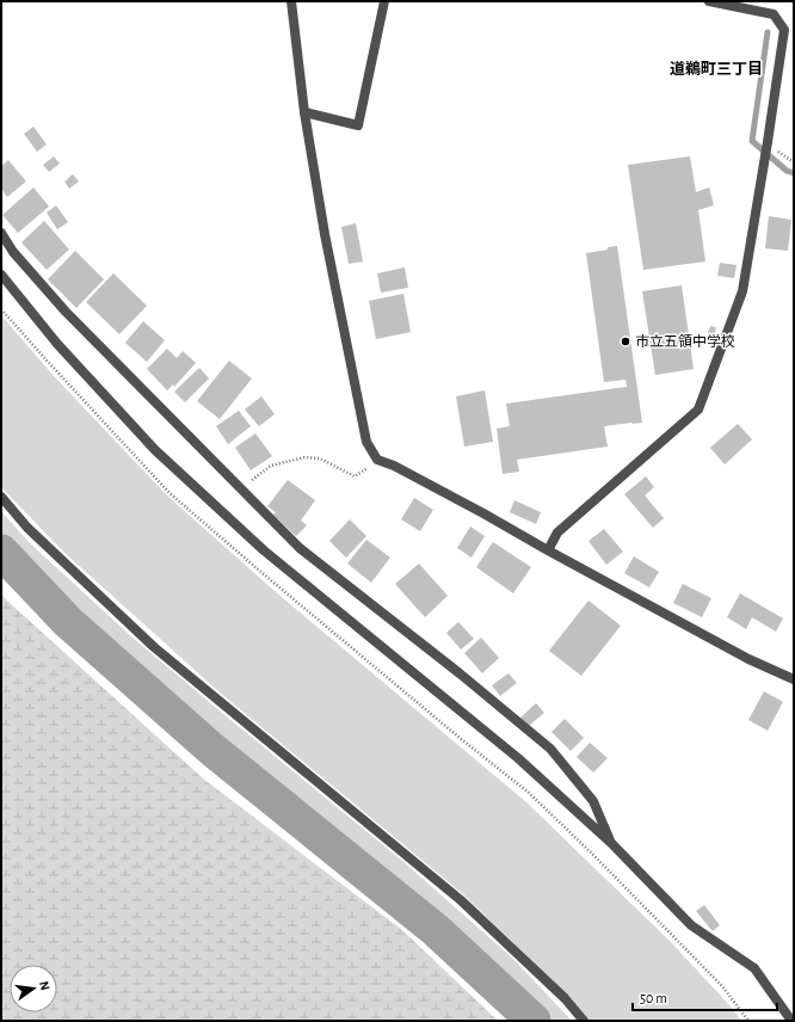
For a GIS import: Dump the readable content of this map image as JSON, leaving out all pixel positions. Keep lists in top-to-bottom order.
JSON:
{
  "districts": ["道鵜町三丁目"],
  "places": ["市立五領中学校"],
  "scale_bar": "50 m",
  "north": "right"
}
